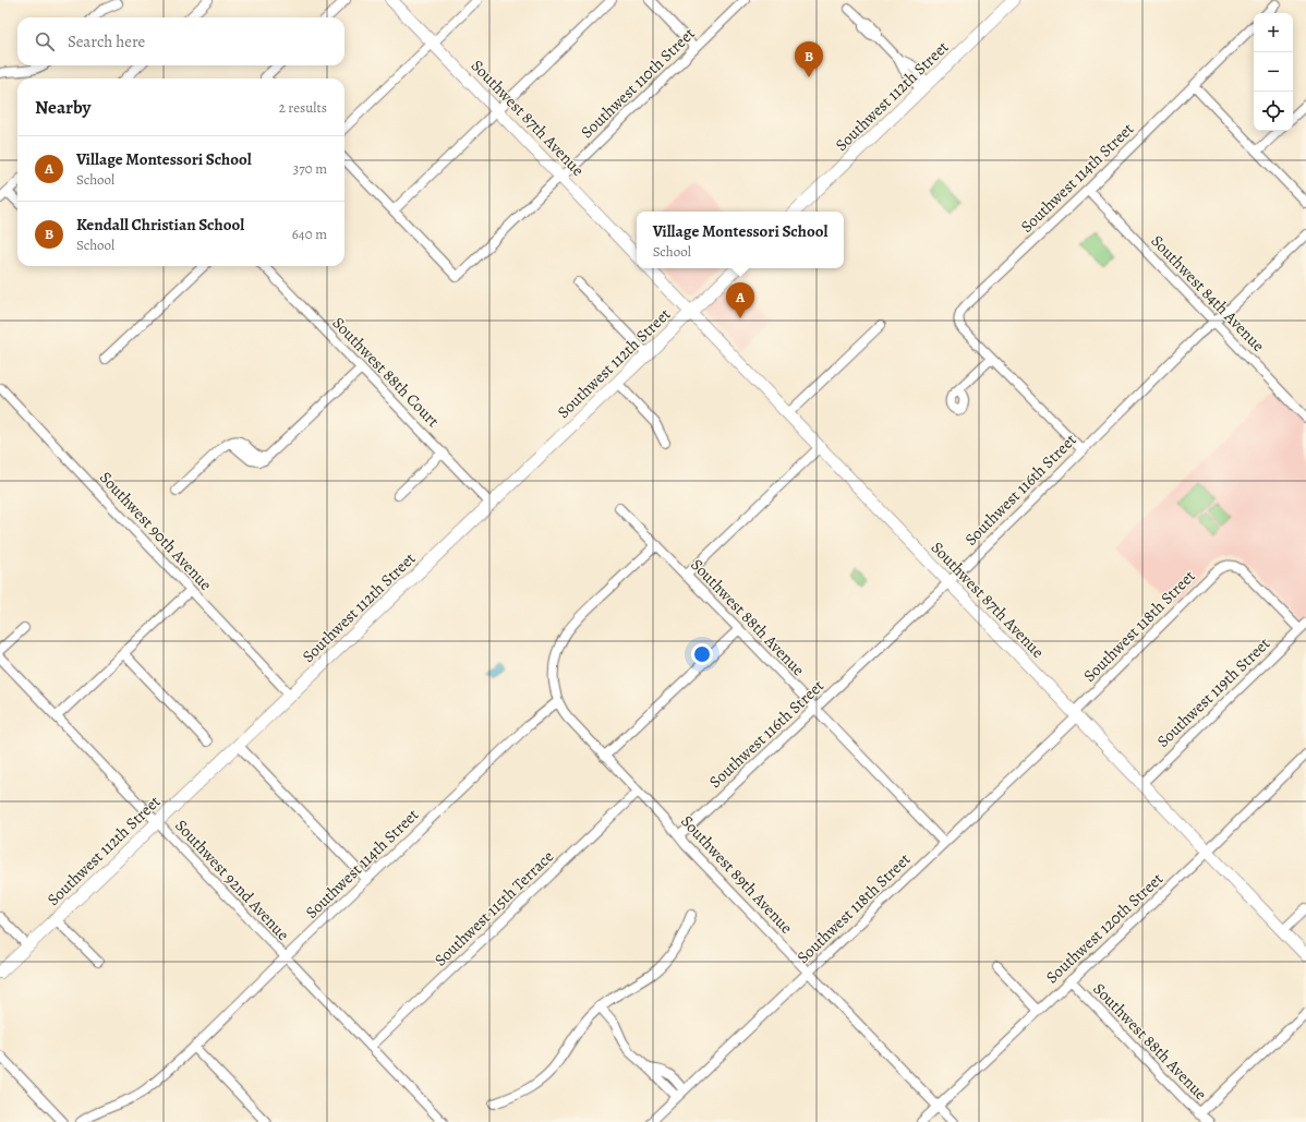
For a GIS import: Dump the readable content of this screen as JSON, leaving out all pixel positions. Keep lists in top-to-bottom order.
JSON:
{
  "streets": {
    "main road": ["Southwest 112th Street", "Southwest 87th Avenue"],
    "street": [
      "Southwest 110th Street",
      "Southwest 114th Street",
      "Southwest 84th Avenue",
      "Southwest 88th Court",
      "Southwest 116th Street",
      "Southwest 90th Avenue",
      "Southwest 88th Avenue",
      "Southwest 118th Street",
      "Southwest 119th Street",
      "Southwest 89th Avenue",
      "Southwest 92nd Avenue",
      "Southwest 115th Terrace",
      "Southwest 120th Street"
    ]
  },
  "crossings": [
    ["Southwest 110th Street", "Southwest 87th Avenue"],
    ["Southwest 112th Street", "Southwest 87th Avenue"],
    ["Southwest 112th Street", "Southwest 88th Court"],
    ["Southwest 112th Street", "Southwest 90th Avenue"],
    ["Southwest 112th Street", "Southwest 92nd Avenue"],
    ["Southwest 87th Avenue", "Southwest 116th Street"],
    ["Southwest 87th Avenue", "Southwest 118th Street"],
    ["Southwest 87th Avenue", "Southwest 119th Street"],
    ["Southwest 87th Avenue", "Southwest 120th Street"],
    ["Southwest 114th Street", "Southwest 84th Avenue"],
    ["Southwest 114th Street", "Southwest 116th Street"],
    ["Southwest 114th Street", "Southwest 89th Avenue"],
    ["Southwest 114th Street", "Southwest 92nd Avenue"],
    ["Southwest 84th Avenue", "Southwest 116th Street"],
    ["Southwest 116th Street", "Southwest 88th Avenue"],
    ["Southwest 116th Street", "Southwest 89th Avenue"],
    ["Southwest 88th Avenue", "Southwest 118th Street"],
    ["Southwest 88th Avenue", "Southwest 120th Street"],
    ["Southwest 118th Street", "Southwest 119th Street"],
    ["Southwest 118th Street", "Southwest 89th Avenue"],
    ["Southwest 89th Avenue", "Southwest 115th Terrace"],
    ["Southwest 89th Avenue", "Southwest 120th Street"],
    ["Southwest 92nd Avenue", "Southwest 115th Terrace"]
  ],
  "page": {
    "map_buttons": ["+", "−"],
    "search": "Search here",
    "pins": ["B", "A"],
    "heading": ["Nearby", "2 results"],
    "list": [
      {
        "mark": "A",
        "name": "Village Montessori School",
        "note": "School",
        "value": "370 m"
      },
      {
        "mark": "B",
        "name": "Kendall Christian School",
        "note": "School",
        "value": "640 m"
      }
    ],
    "popup": ["Village Montessori School", "School"]
  }
}
